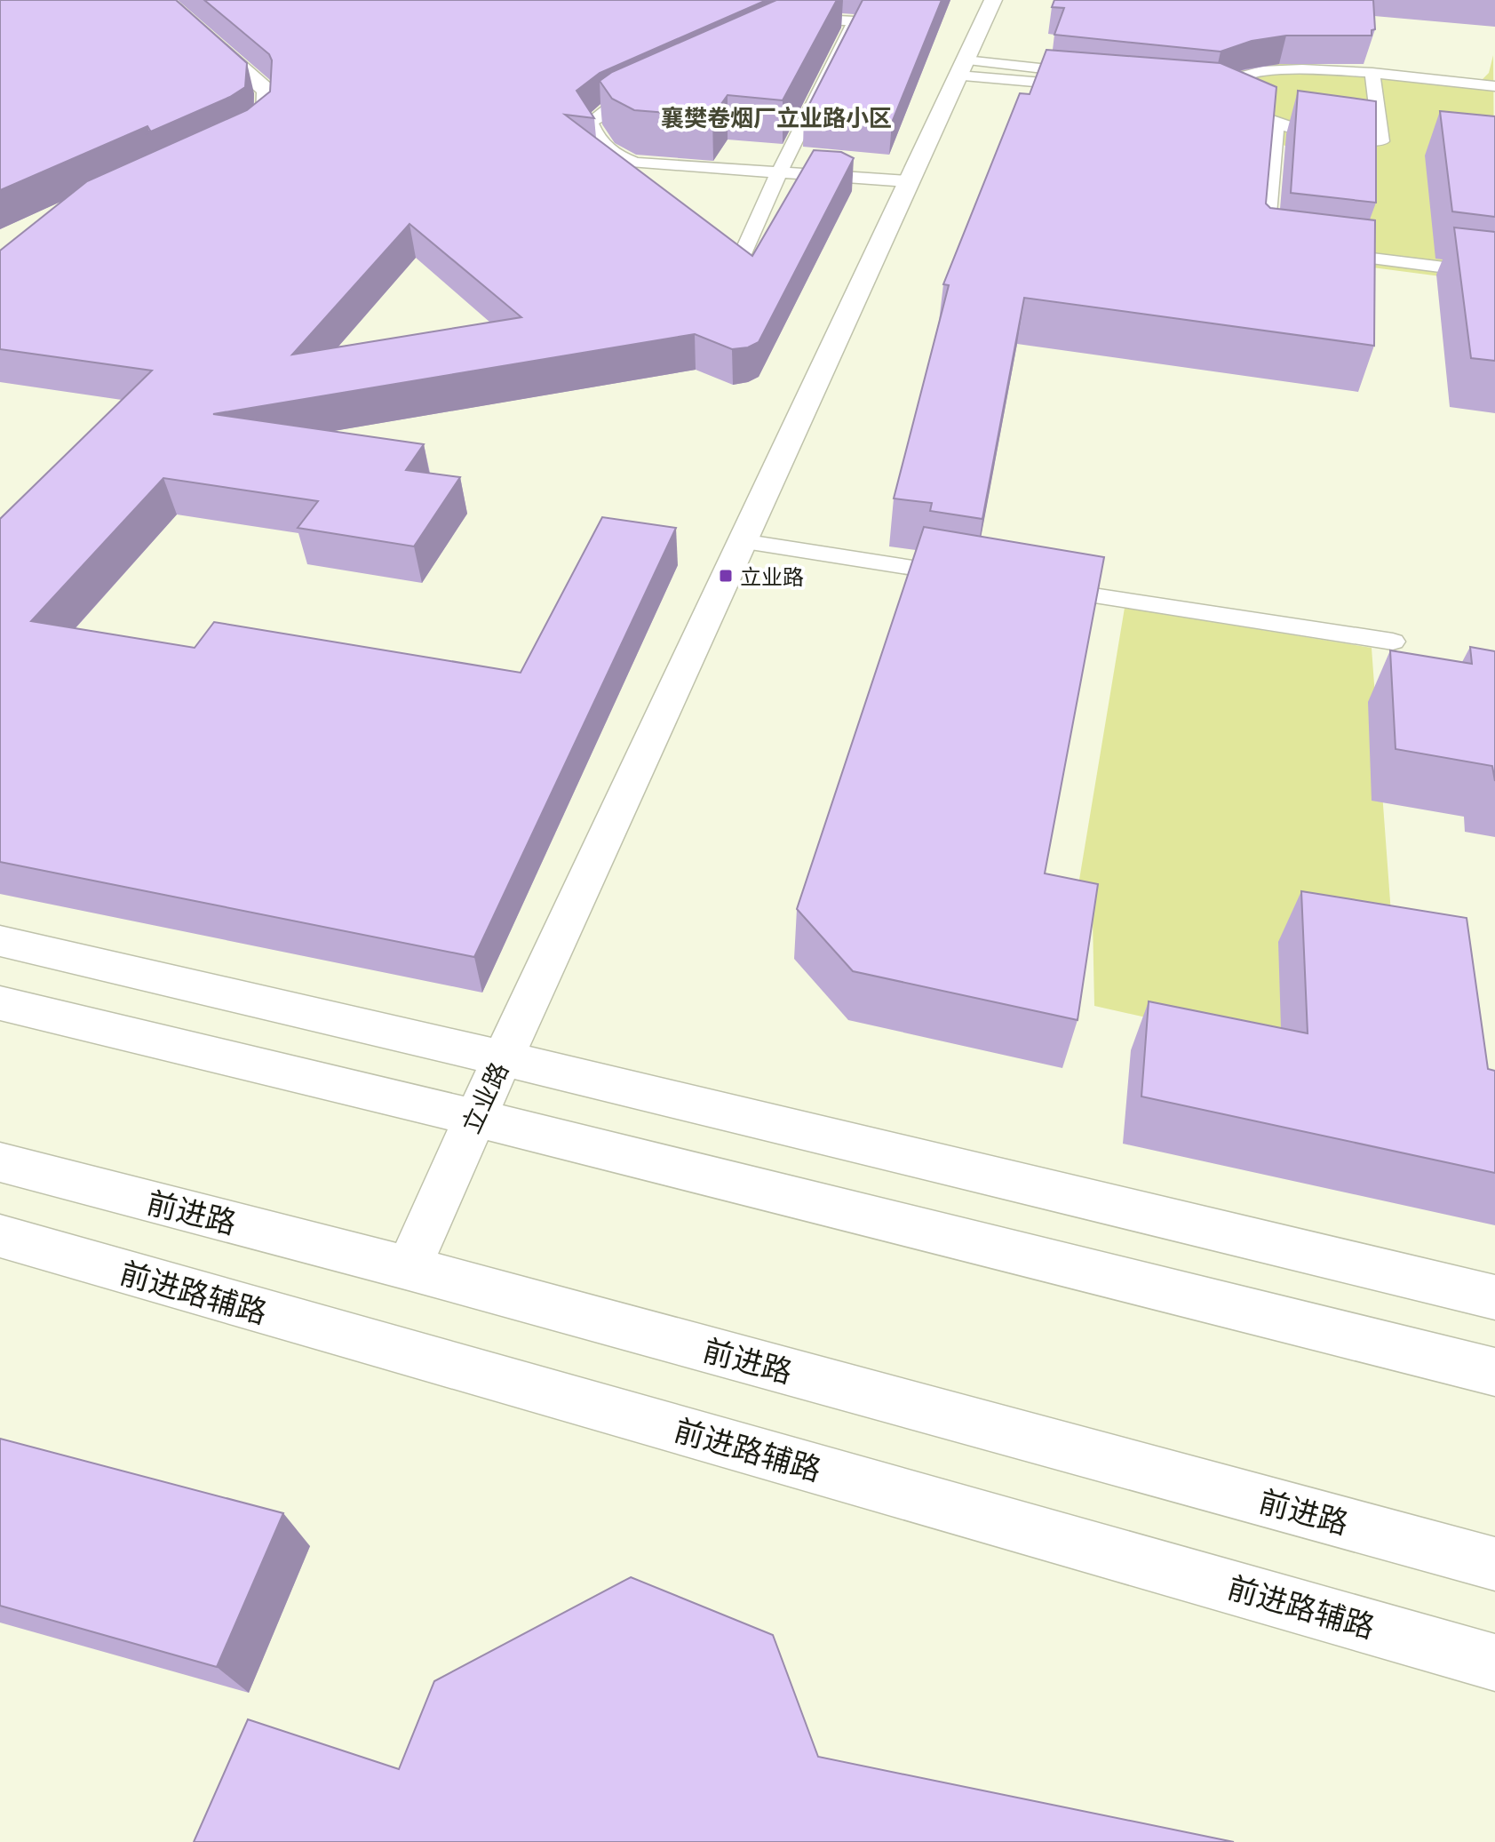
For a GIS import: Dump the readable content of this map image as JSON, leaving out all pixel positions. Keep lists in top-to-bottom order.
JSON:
{
  "streets": {
    "street": ["立业路", "前进路", "前进路辅路"]
  },
  "crossings": [
    ["立业路", "前进路"]
  ],
  "districts": ["襄樊卷烟厂立业路小区"],
  "places": {
    "transit": ["立业路"]
  }
}
